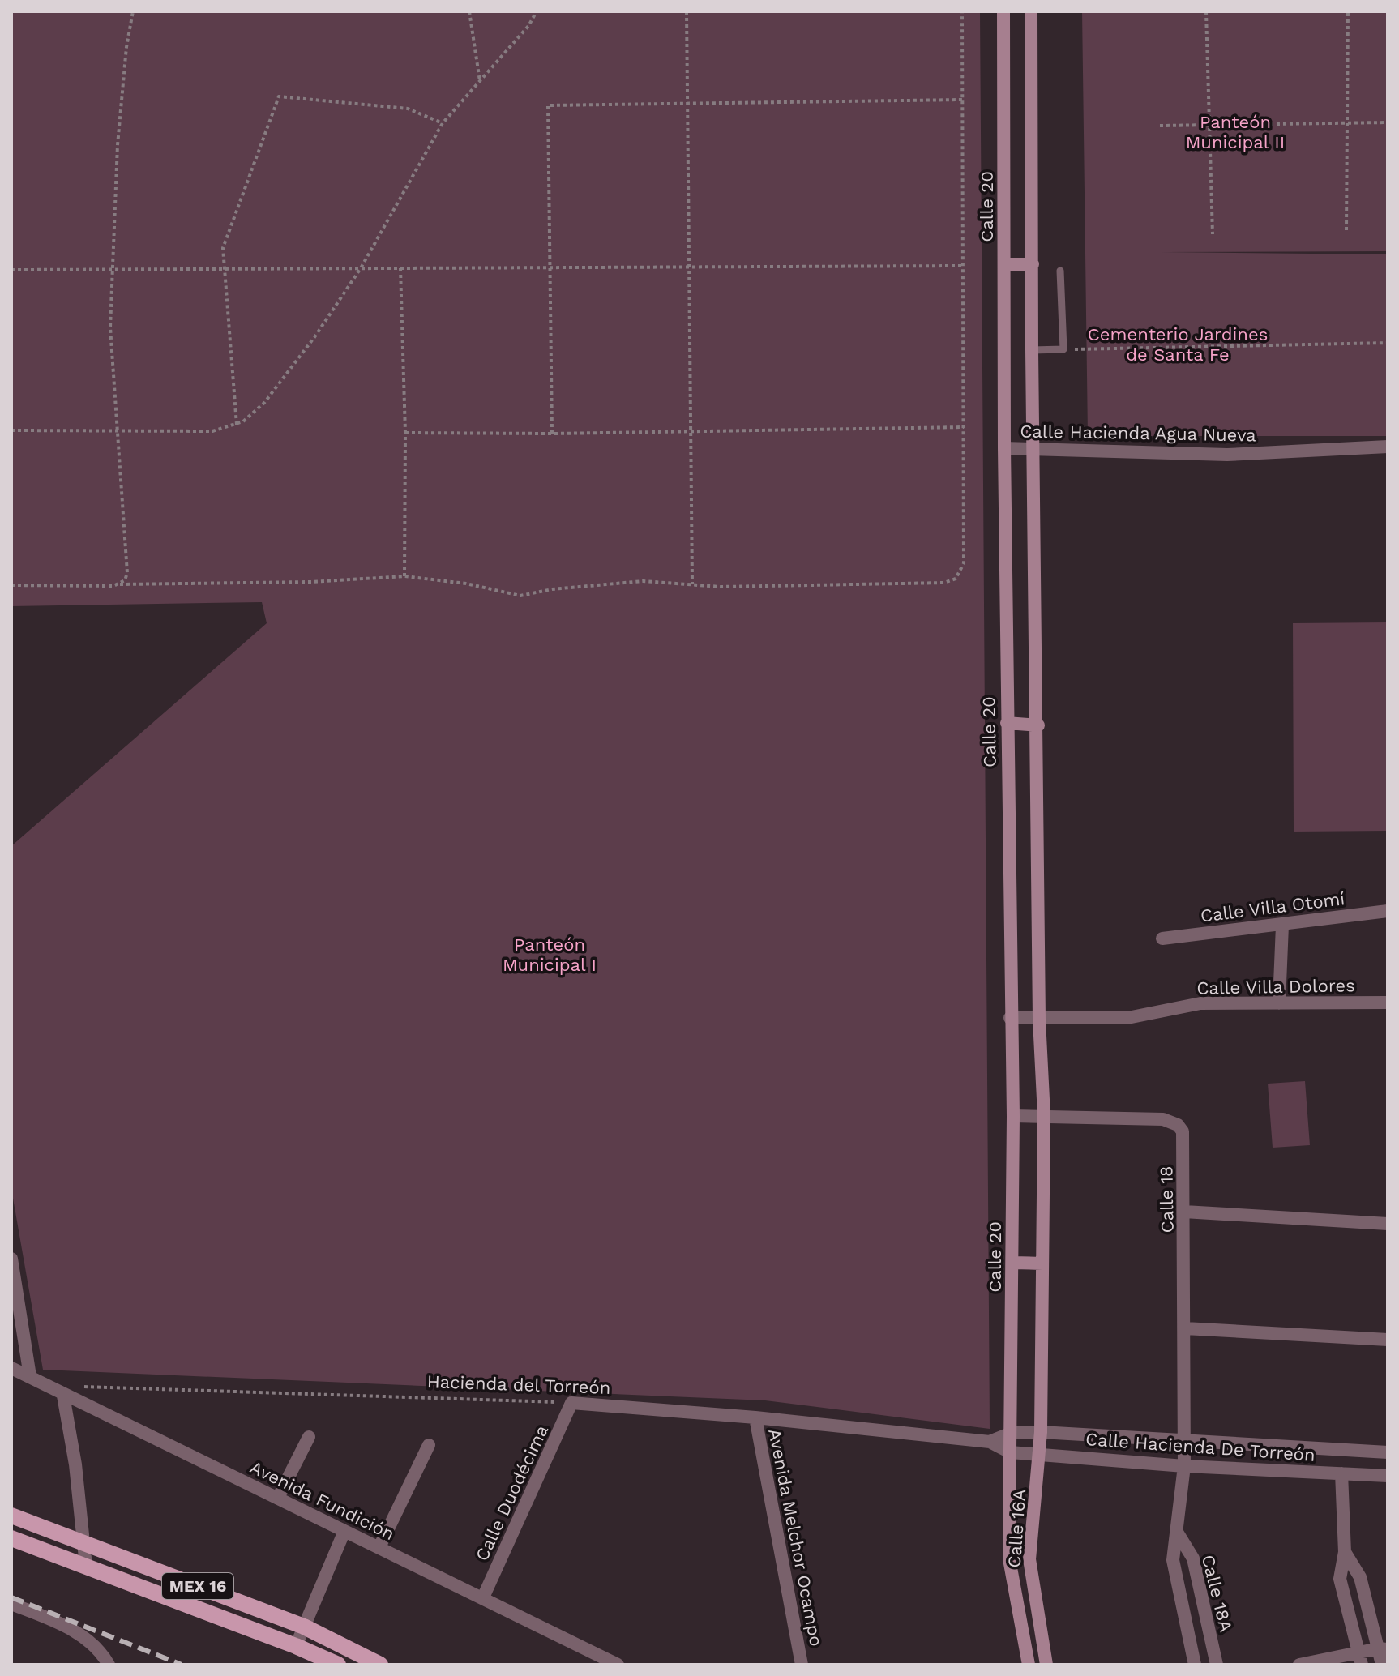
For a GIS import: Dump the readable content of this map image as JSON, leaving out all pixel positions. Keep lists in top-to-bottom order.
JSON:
{
  "streets": {
    "main road": ["Calle 20", "Calle 16A", "MEX 16"],
    "street": [
      "Calle Hacienda Agua Nueva",
      "Calle Villa Otomí",
      "Calle Villa Dolores",
      "Calle 18",
      "Hacienda del Torreón",
      "Calle Hacienda De Torreón",
      "Calle Duodécima",
      "Avenida Fundición",
      "Avenida Melchor Ocampo",
      "Calle 18A"
    ]
  },
  "crossings": [
    ["Calle 20", "Calle Hacienda Agua Nueva"],
    ["Calle 20", "Calle Villa Dolores"],
    ["Calle 20", "Calle 18"],
    ["Calle 20", "Hacienda del Torreón"],
    ["Calle 20", "Calle Hacienda De Torreón"],
    ["Calle 20", "Calle 16A"],
    ["Calle 18", "Calle Hacienda De Torreón"],
    ["Calle 18", "Calle 18A"],
    ["Hacienda del Torreón", "Calle Hacienda De Torreón"],
    ["Hacienda del Torreón", "Calle Duodécima"],
    ["Hacienda del Torreón", "Calle 16A"],
    ["Hacienda del Torreón", "Avenida Melchor Ocampo"],
    ["Calle Hacienda De Torreón", "Calle 16A"],
    ["Calle Hacienda De Torreón", "Calle 18A"],
    ["Calle Duodécima", "Avenida Fundición"]
  ],
  "parks": ["Panteón Municipal II", "Cementerio Jardines de Santa Fe", "Panteón Municipal I"]
}
